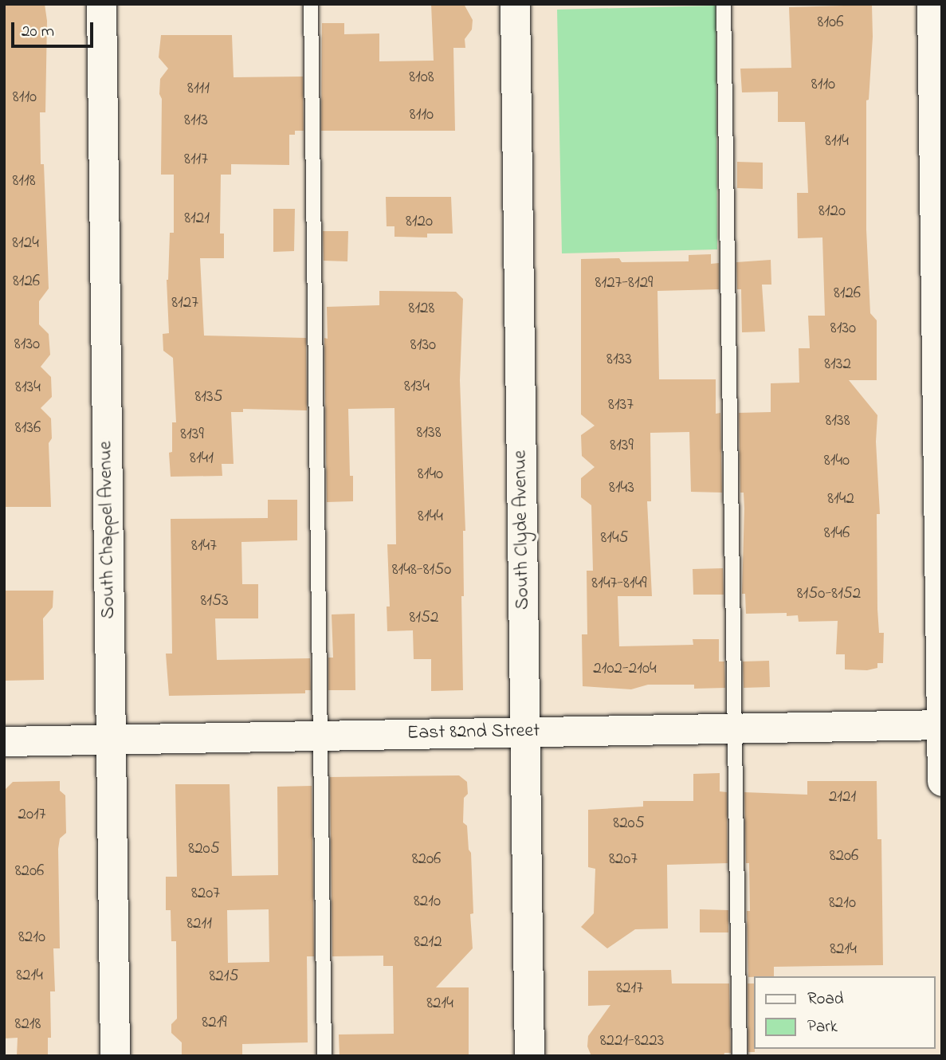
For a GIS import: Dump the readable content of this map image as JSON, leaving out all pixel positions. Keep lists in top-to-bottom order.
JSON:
{
  "streets": {
    "street": ["South Chappel Avenue", "South Clyde Avenue", "East 82nd Street"]
  },
  "crossings": [
    ["South Chappel Avenue", "East 82nd Street"],
    ["South Clyde Avenue", "East 82nd Street"]
  ],
  "house_numbers": [
    "8106",
    "8108",
    "8110",
    "8111",
    "8110",
    "8110",
    "8113",
    "8114",
    "8117",
    "8118",
    "8120",
    "8121",
    "8120",
    "8124",
    "8126",
    "8127-8129",
    "8126",
    "8127",
    "8128",
    "8130",
    "8130",
    "8130",
    "8133",
    "8132",
    "8134",
    "8134",
    "8135",
    "8137",
    "8138",
    "8136",
    "8138",
    "8139",
    "8139",
    "8141",
    "8140",
    "8140",
    "8143",
    "8142",
    "8144",
    "8146",
    "8145",
    "8147",
    "8148-8150",
    "8147-8149",
    "8150-8152",
    "8153",
    "8152",
    "2102-2104",
    "2121",
    "2017",
    "8205",
    "8205",
    "8206",
    "8206",
    "8207",
    "8206",
    "8207",
    "8210",
    "8210",
    "8211",
    "8210",
    "8212",
    "8214",
    "8214",
    "8215",
    "8217",
    "8214",
    "8219",
    "8218",
    "8221-8223"
  ],
  "legend": ["Road", "Park"],
  "scale_bar": "20 m"
}
